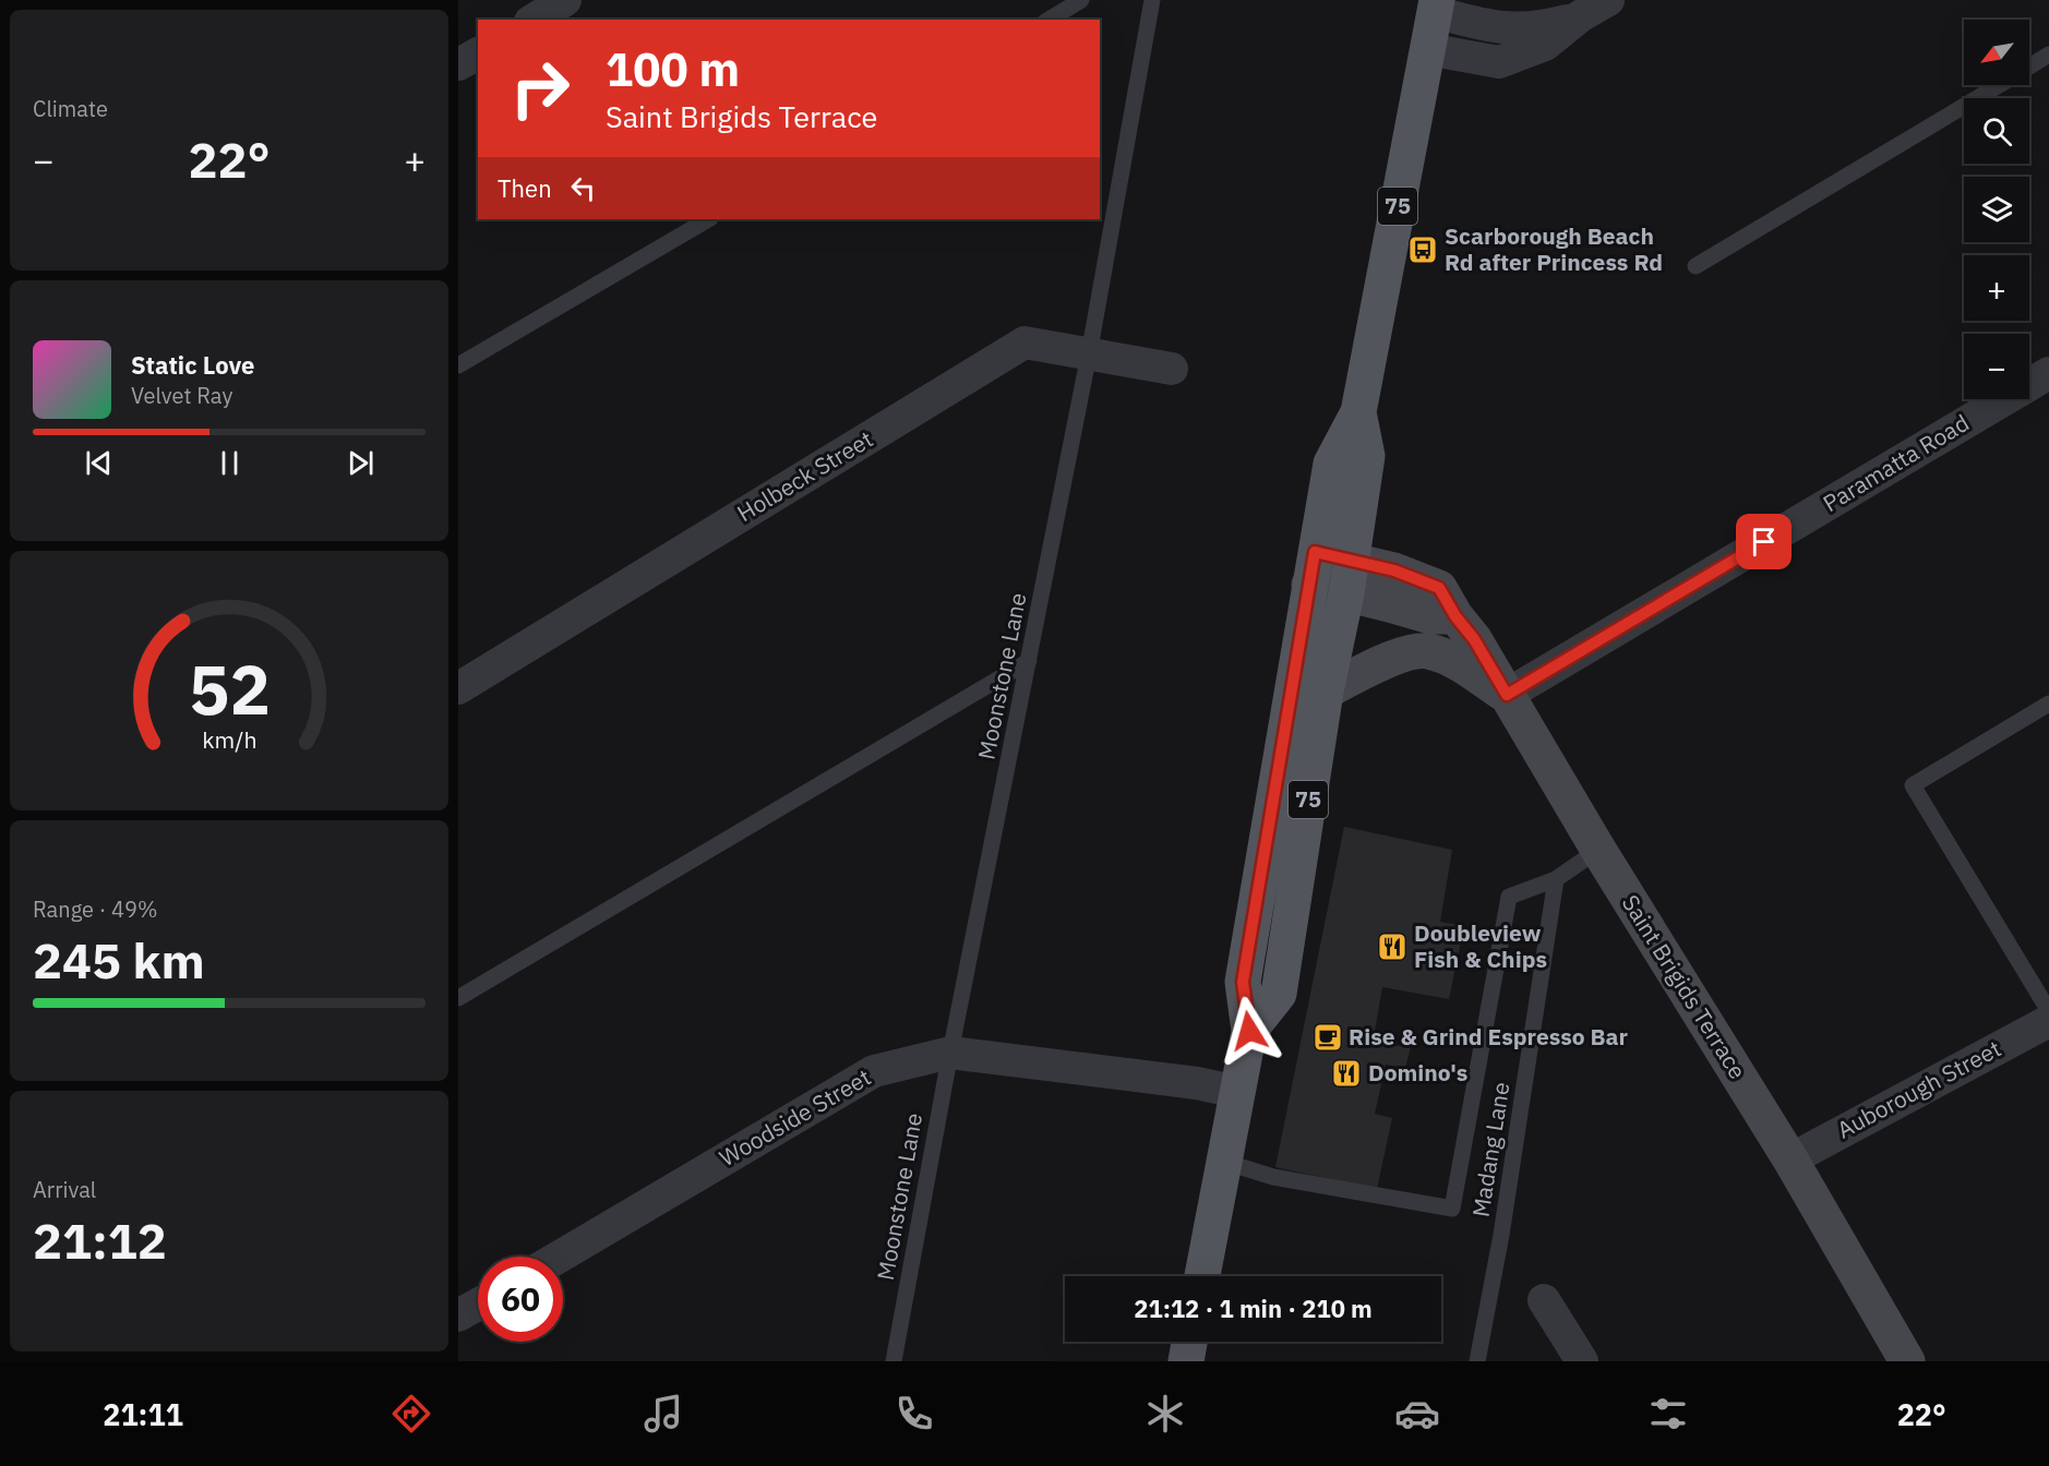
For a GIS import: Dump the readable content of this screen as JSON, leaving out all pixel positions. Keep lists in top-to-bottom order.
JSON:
{
  "streets": {
    "main road": ["75"],
    "street": [
      "Paramatta Road",
      "Holbeck Street",
      "Saint Brigids Terrace",
      "Auborough Street",
      "Woodside Street"
    ],
    "lane": ["Moonstone Lane", "Madang Lane"]
  },
  "crossings": [
    ["75", "Saint Brigids Terrace"],
    ["75", "Woodside Street"],
    ["Paramatta Road", "Saint Brigids Terrace"],
    ["Holbeck Street", "Moonstone Lane"],
    ["Moonstone Lane", "Woodside Street"],
    ["Saint Brigids Terrace", "Auborough Street"]
  ],
  "places": {
    "bus stop": ["Scarborough Beach Rd after Princess Rd"],
    "restaurant": ["Doubleview Fish & Chips", "Domino's"],
    "cafe": ["Rise & Grind Espresso Bar"]
  },
  "north": "bottom left",
  "page": {
    "tile": [
      "Climate",
      ["Range · 49%", "245 km"],
      ["Arrival", "21:12"]
    ],
    "map_buttons": ["+", "−"],
    "turn": ["100 m", "Saint Brigids Terrace"],
    "heat": ["−", "22°", "+"],
    "then": "Then",
    "song": ["Static Love", "Velvet Ray"],
    "limit": "60",
    "trip": "21:12 · 1 min · 210 m",
    "tabs": ["21:11", "22°"],
    "gauge": ["52", "km/h"]
  }
}
